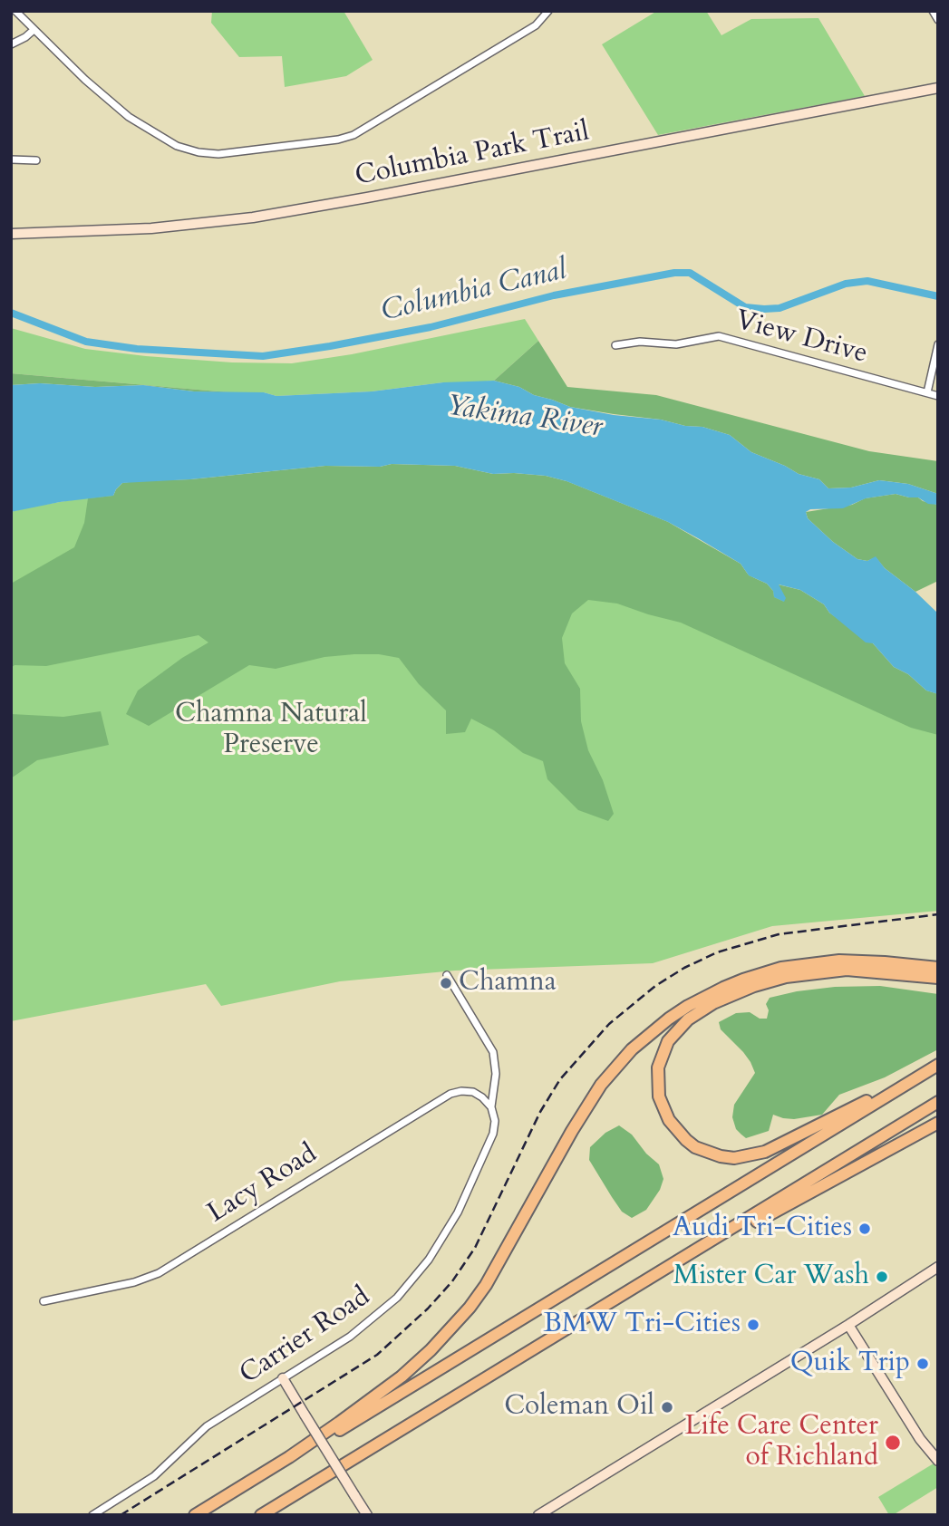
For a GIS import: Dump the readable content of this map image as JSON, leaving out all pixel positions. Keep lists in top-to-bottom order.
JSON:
{
  "streets": {
    "main road": ["Columbia Park Trail"],
    "street": ["View Drive", "Lacy Road", "Carrier Road"]
  },
  "crossings": [
    ["Lacy Road", "Carrier Road"]
  ],
  "water": ["Columbia Canal", "Yakima River"],
  "parks": ["Chamna Natural Preserve"],
  "places": [
    "Chamna",
    "Audi Tri-Cities",
    "Mister Car Wash",
    "BMW Tri-Cities",
    "Quik Trip",
    "Coleman Oil",
    "Life Care Center of Richland"
  ]
}
